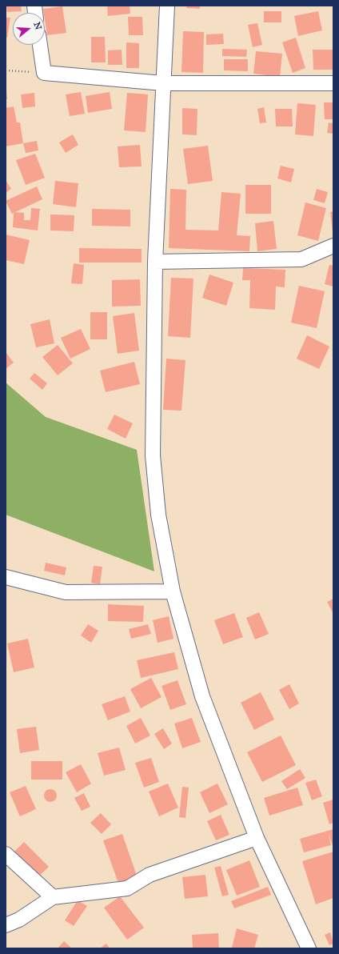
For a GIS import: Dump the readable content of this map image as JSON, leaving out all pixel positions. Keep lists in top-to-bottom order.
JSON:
{
  "north": "right"
}
